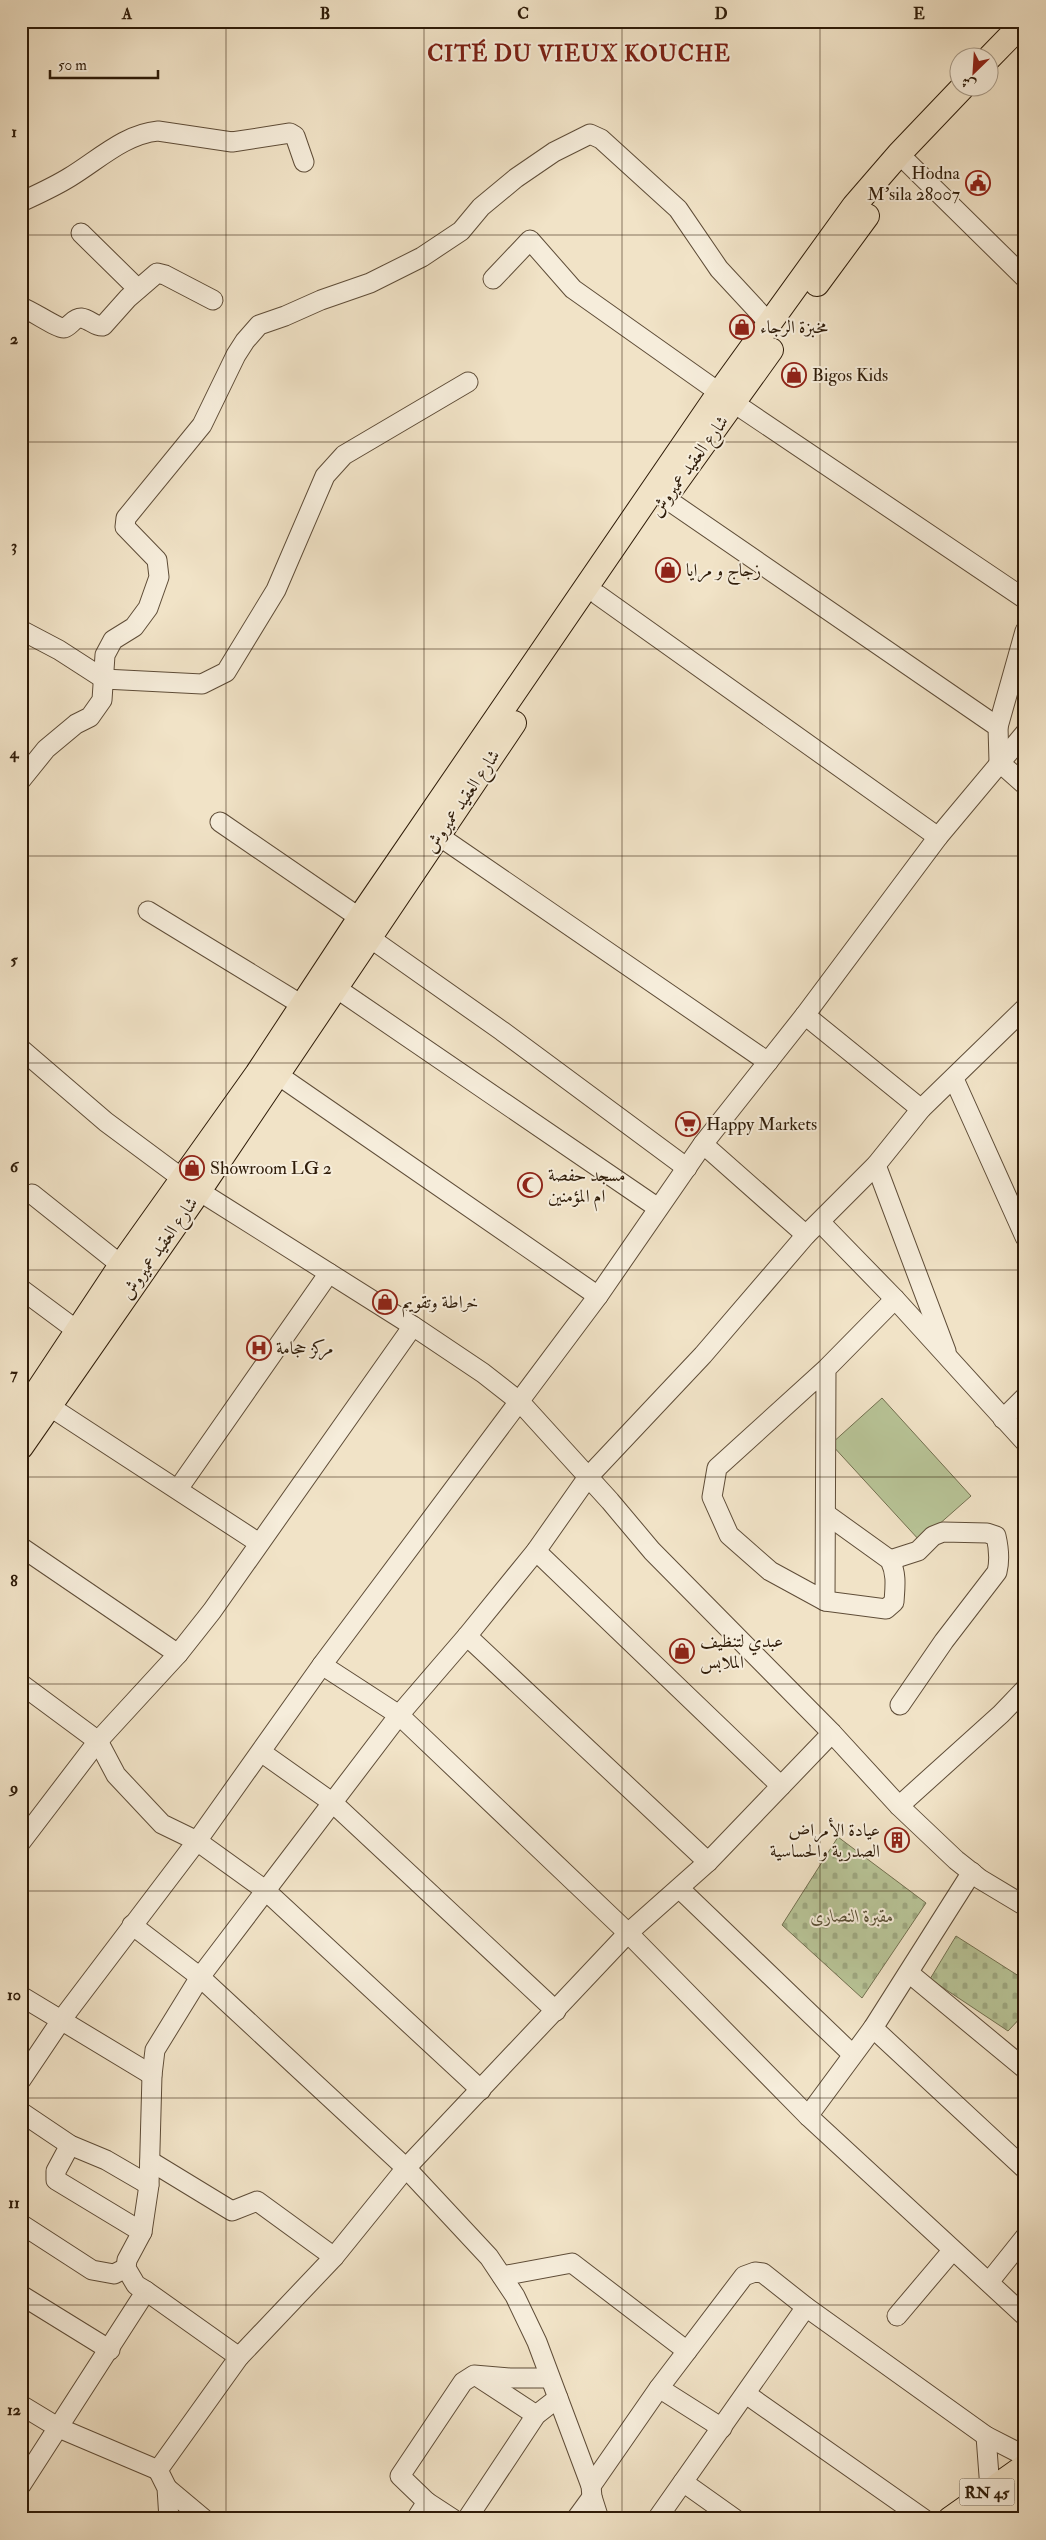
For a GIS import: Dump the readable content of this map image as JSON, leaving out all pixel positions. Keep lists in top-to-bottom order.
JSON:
{
  "streets": {
    "main road": ["شارع العقيد عميروش", "RN 45"]
  },
  "districts": ["CITÉ DU VIEUX KOUCHE"],
  "parks": ["مقبرة النصارى"],
  "places": {
    "public building": ["Hodna M'sila 28007"],
    "shop": [
      "مخبزة الرجاء",
      "Bigos Kids",
      "زجاج و مرايا",
      "Showroom LG 2",
      "خراطة وتقويم",
      "عبدي لتنظيف الملابس"
    ],
    "supermarket": ["Happy Markets"],
    "mosque": ["مسجد حفصة ام المؤمنين"],
    "hospital": ["مركز حجامة"],
    "building": ["عيادة الأمراض الصدرية والحساسية"]
  },
  "scale_bar": "50 m",
  "north": "bottom left",
  "grid": {
    "columns": [
      "A",
      "B",
      "C",
      "D",
      "E"
    ],
    "rows": [
      "1",
      "2",
      "3",
      "4",
      "5",
      "6",
      "7",
      "8",
      "9",
      "10",
      "11",
      "12"
    ]
  }
}
